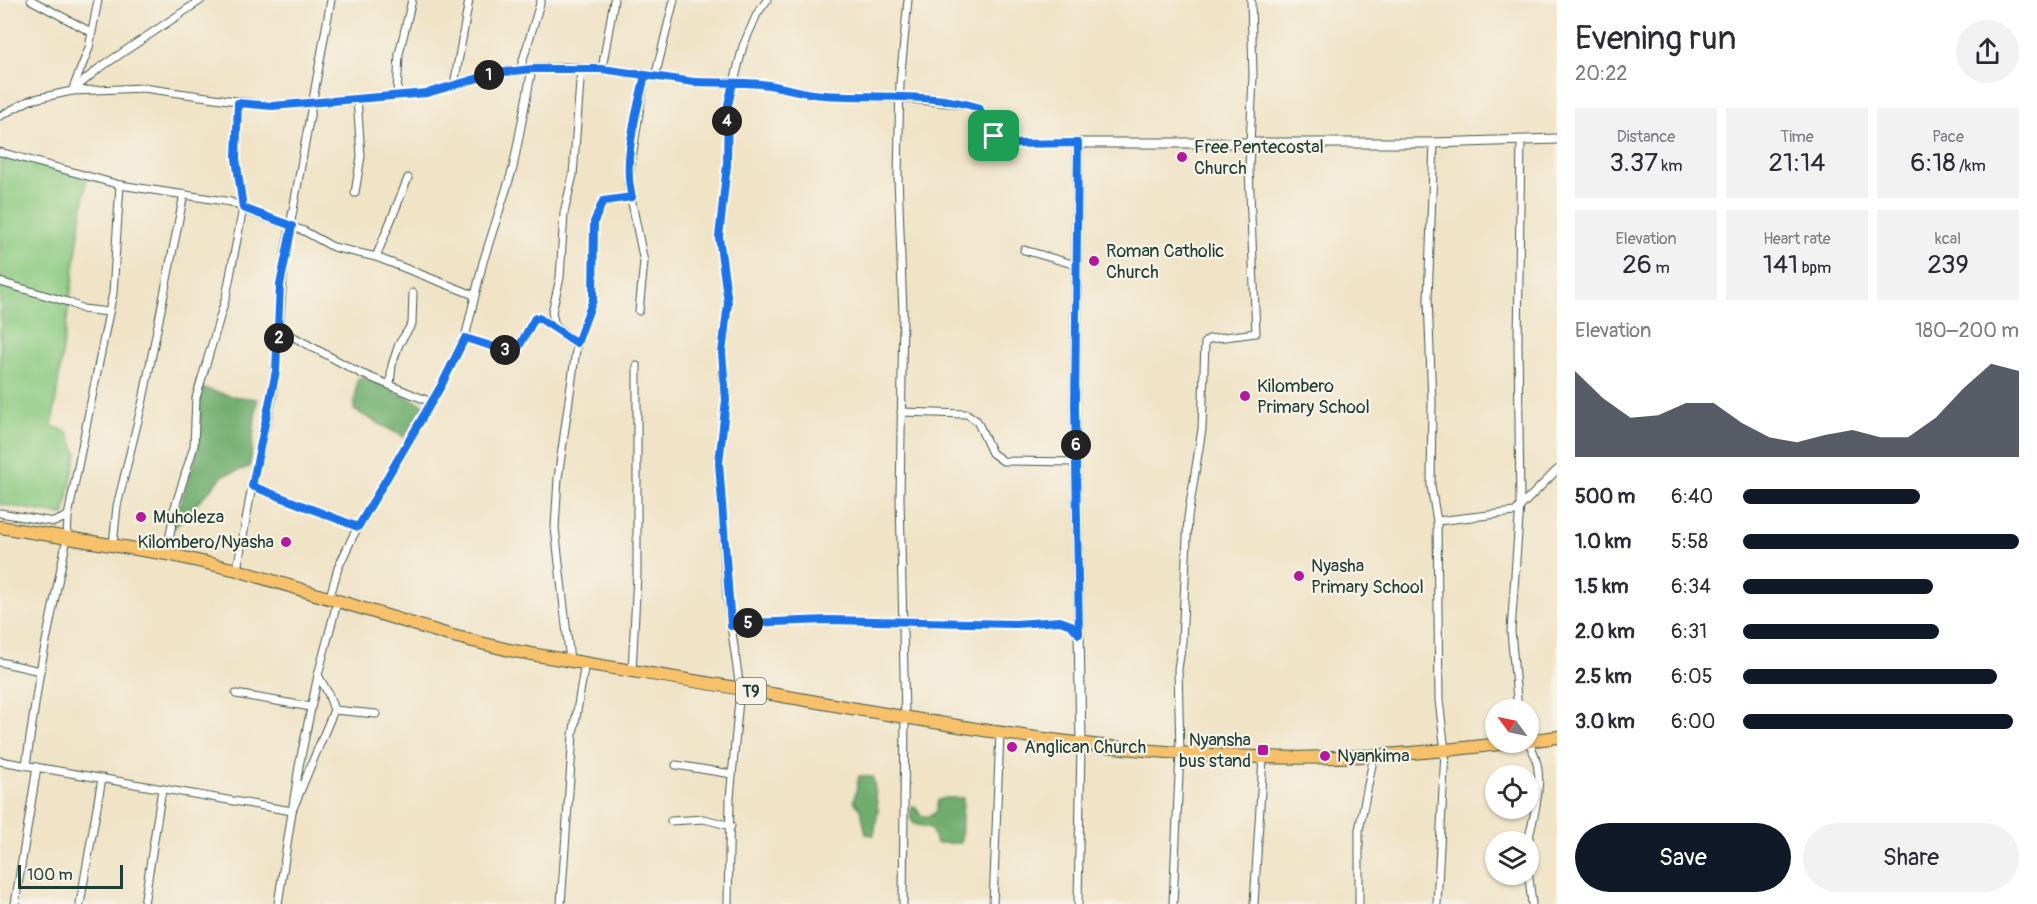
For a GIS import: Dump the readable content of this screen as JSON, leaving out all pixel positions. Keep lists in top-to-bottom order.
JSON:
{
  "streets": {
    "highway": ["T9"]
  },
  "places": {
    "other": [
      "Free Pentecostal Church",
      "Roman Catholic Church",
      "Kilombero Primary School",
      "Muholeza",
      "Kilombero/Nyasha",
      "Nyasha Primary School",
      "Anglican Church",
      "Nyankima"
    ],
    "transit": ["Nyansha bus stand"]
  },
  "scale_bar": "100 m",
  "north": "top left",
  "page": {
    "heading": ["Evening run", "20:22"],
    "pins": [
      "1",
      "4",
      "2",
      "3",
      "6",
      "5"
    ],
    "stats": [
      ["Distance", "3.37 km"],
      ["Time", "21:14"],
      ["Pace", "6:18 /km"],
      ["Elevation", "26 m"],
      ["Heart rate", "141 bpm"],
      ["kcal", "239"]
    ],
    "chart": ["Elevation", "180–200 m"],
    "list": [
      {
        "name": "500 m",
        "note": "6:40"
      },
      {
        "name": "1.0 km",
        "note": "5:58"
      },
      {
        "name": "1.5 km",
        "note": "6:34"
      },
      {
        "name": "2.0 km",
        "note": "6:31"
      },
      {
        "name": "2.5 km",
        "note": "6:05"
      },
      {
        "name": "3.0 km",
        "note": "6:00"
      }
    ],
    "buttons": ["Save", "Share"],
    "scale": "100 m"
  }
}
